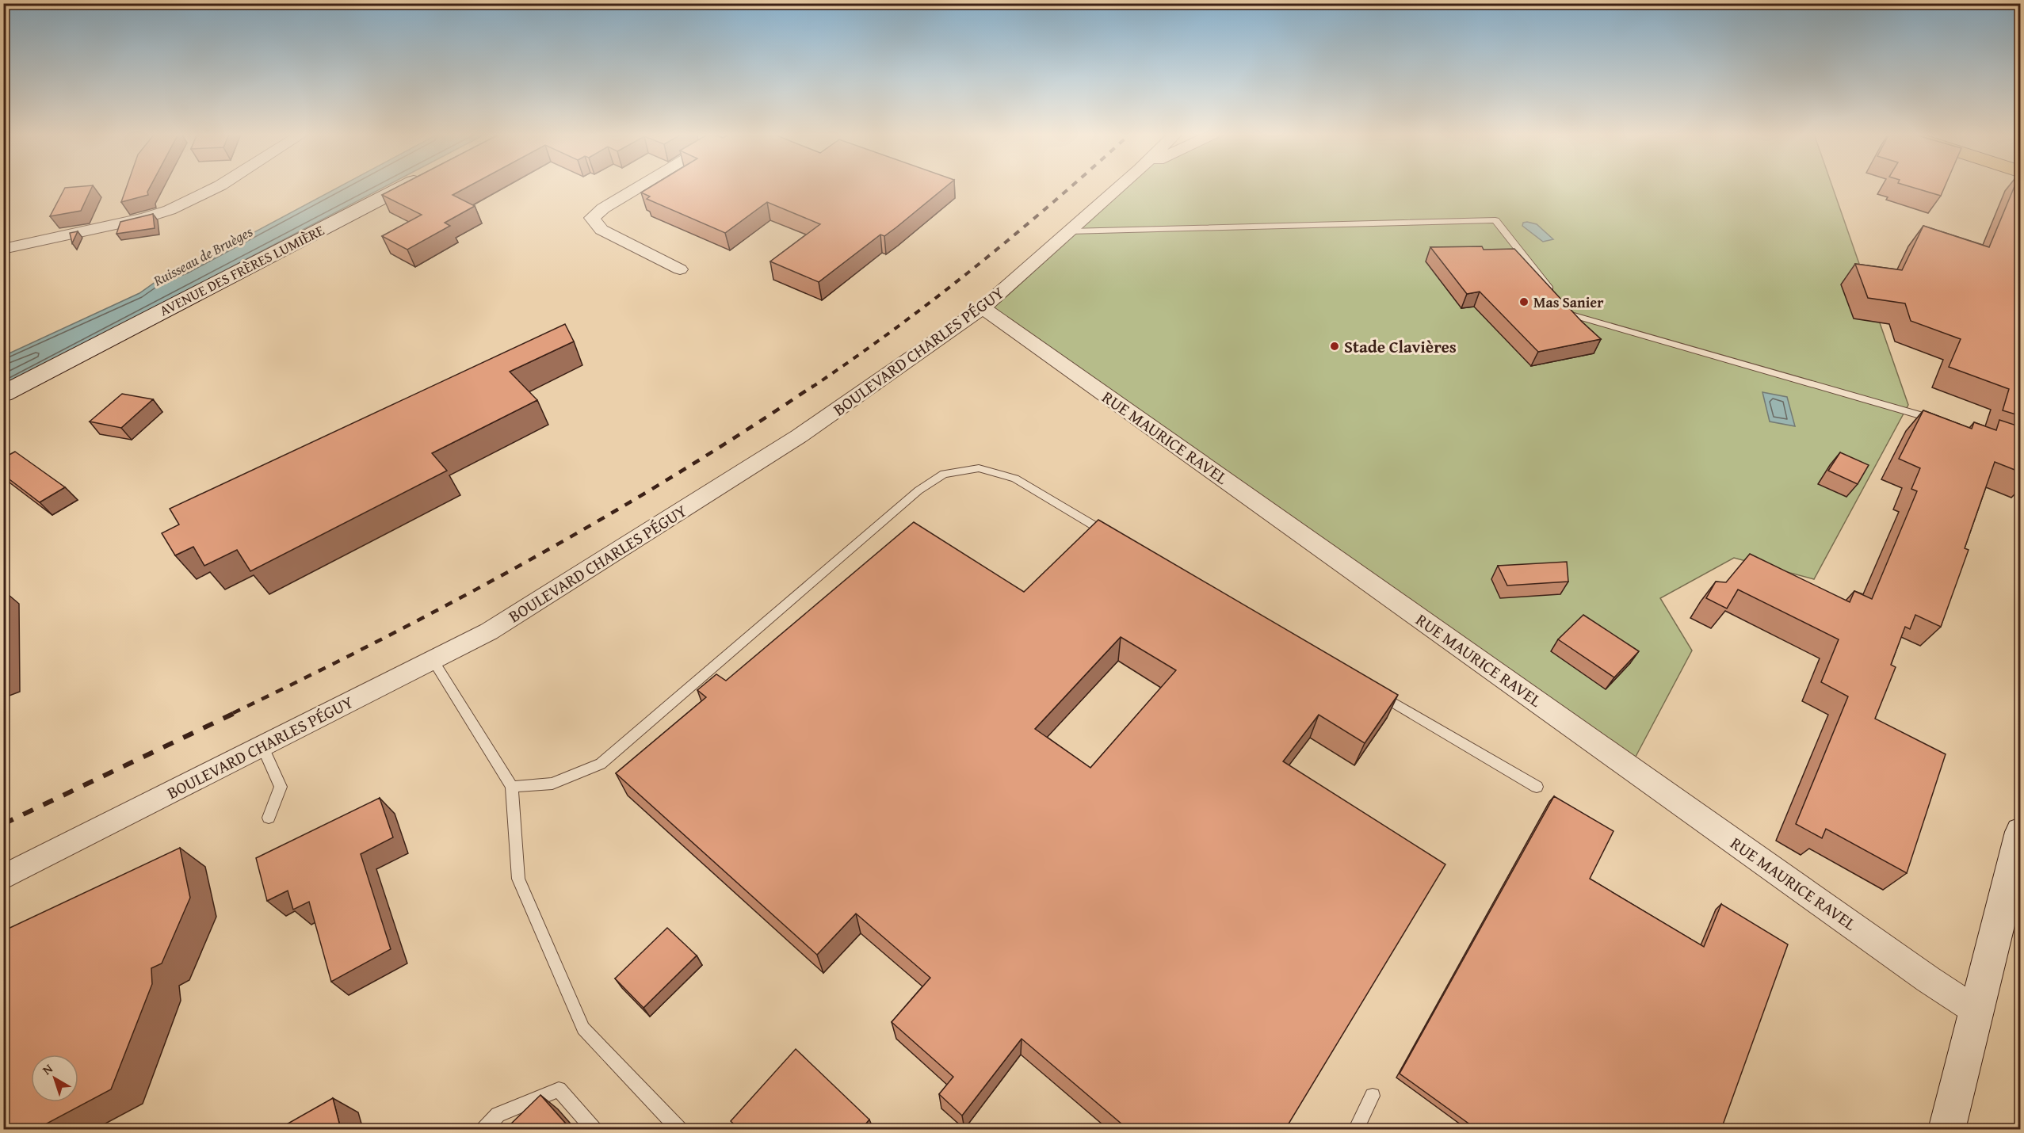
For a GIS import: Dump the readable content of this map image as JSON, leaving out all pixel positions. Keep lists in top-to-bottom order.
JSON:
{
  "streets": {
    "street": ["AVENUE DES FRÈRES LUMIÈRE", "BOULEVARD CHARLES PÉGUY", "RUE MAURICE RAVEL"]
  },
  "crossings": [
    ["BOULEVARD CHARLES PÉGUY", "RUE MAURICE RAVEL"]
  ],
  "water": ["Ruisseau de Bruèges"],
  "places": ["Mas Sanier", "Stade Clavières"],
  "north": "top left"
}
